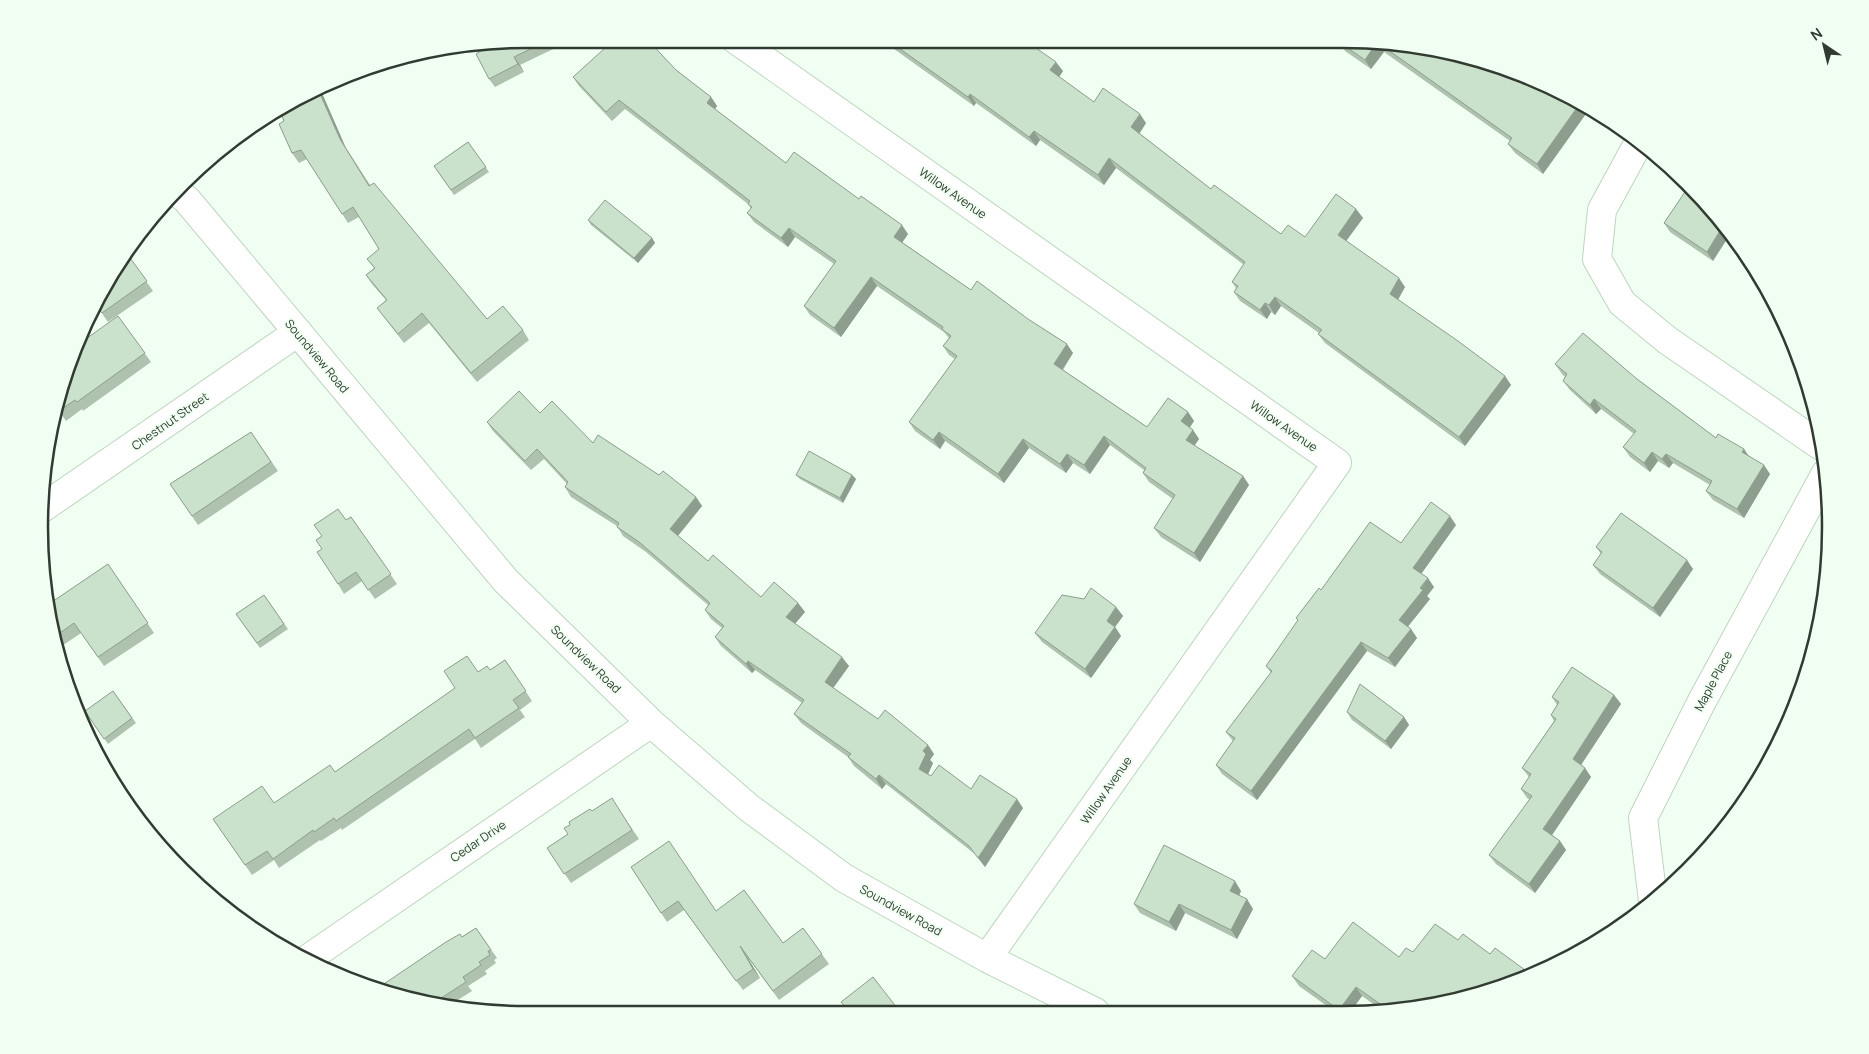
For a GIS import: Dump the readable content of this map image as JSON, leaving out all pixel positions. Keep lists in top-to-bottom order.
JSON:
{
  "streets": {
    "street": [
      "Willow Avenue",
      "Soundview Road",
      "Chestnut Street",
      "Maple Place",
      "Cedar Drive"
    ]
  },
  "crossings": [
    ["Willow Avenue", "Soundview Road"],
    ["Soundview Road", "Chestnut Street"],
    ["Soundview Road", "Cedar Drive"]
  ],
  "north": "top left"
}
